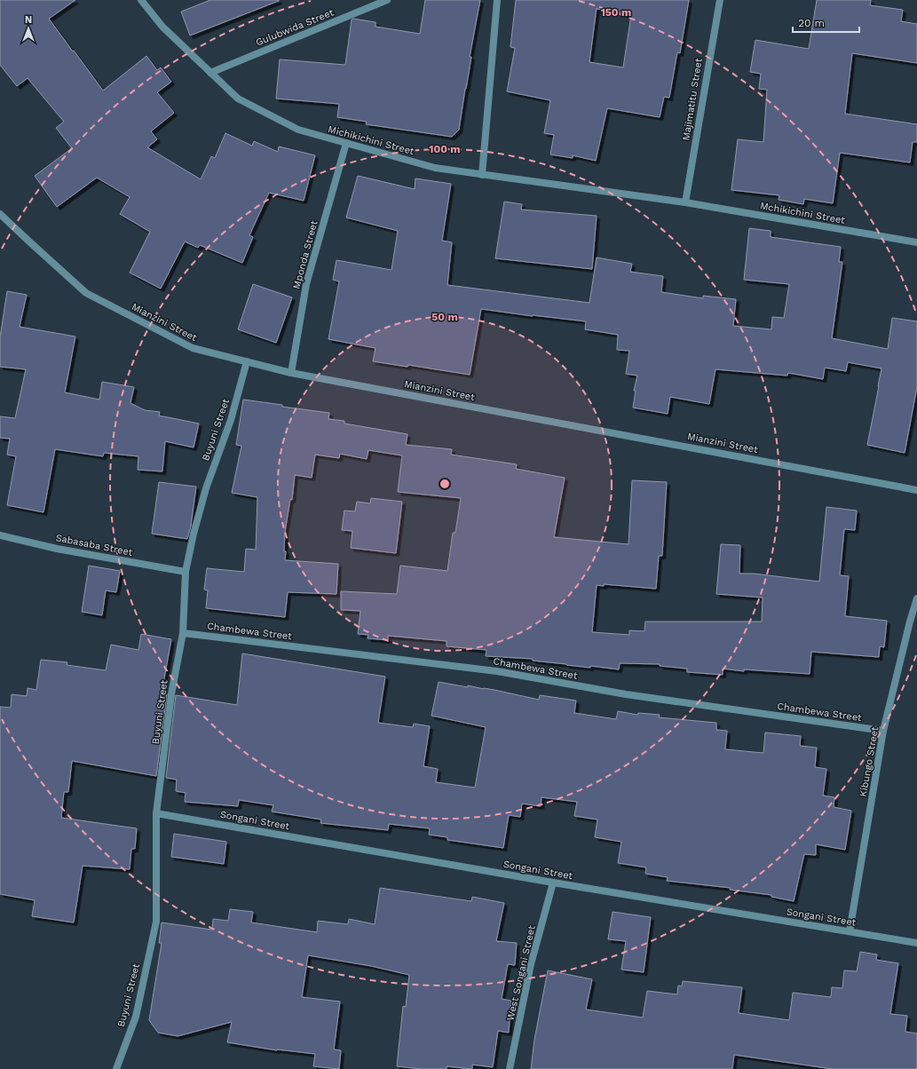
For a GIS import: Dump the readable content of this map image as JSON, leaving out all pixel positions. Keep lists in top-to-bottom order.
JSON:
{
  "streets": {
    "street": [
      "Gulubwida Street",
      "Majimatitu Street",
      "Michikichini Street",
      "Mchikichini Street",
      "Mponda Street",
      "Mianzini Street",
      "Buyuni Street",
      "Sabasaba Street",
      "Chambewa Street",
      "Kibungo Street",
      "Songani Street",
      "West Songani Street"
    ]
  },
  "crossings": [
    ["Gulubwida Street", "Michikichini Street"],
    ["Majimatitu Street", "Michikichini Street"],
    ["Majimatitu Street", "Mchikichini Street"],
    ["Michikichini Street", "Mchikichini Street"],
    ["Michikichini Street", "Mponda Street"],
    ["Mponda Street", "Mianzini Street"],
    ["Mianzini Street", "Buyuni Street"],
    ["Buyuni Street", "Sabasaba Street"],
    ["Buyuni Street", "Chambewa Street"],
    ["Buyuni Street", "Songani Street"],
    ["Chambewa Street", "Kibungo Street"],
    ["Kibungo Street", "Songani Street"],
    ["Songani Street", "West Songani Street"]
  ],
  "scale_bar": "20 m",
  "north": "top",
  "rings": ["150 m", "100 m", "50 m"]
}
